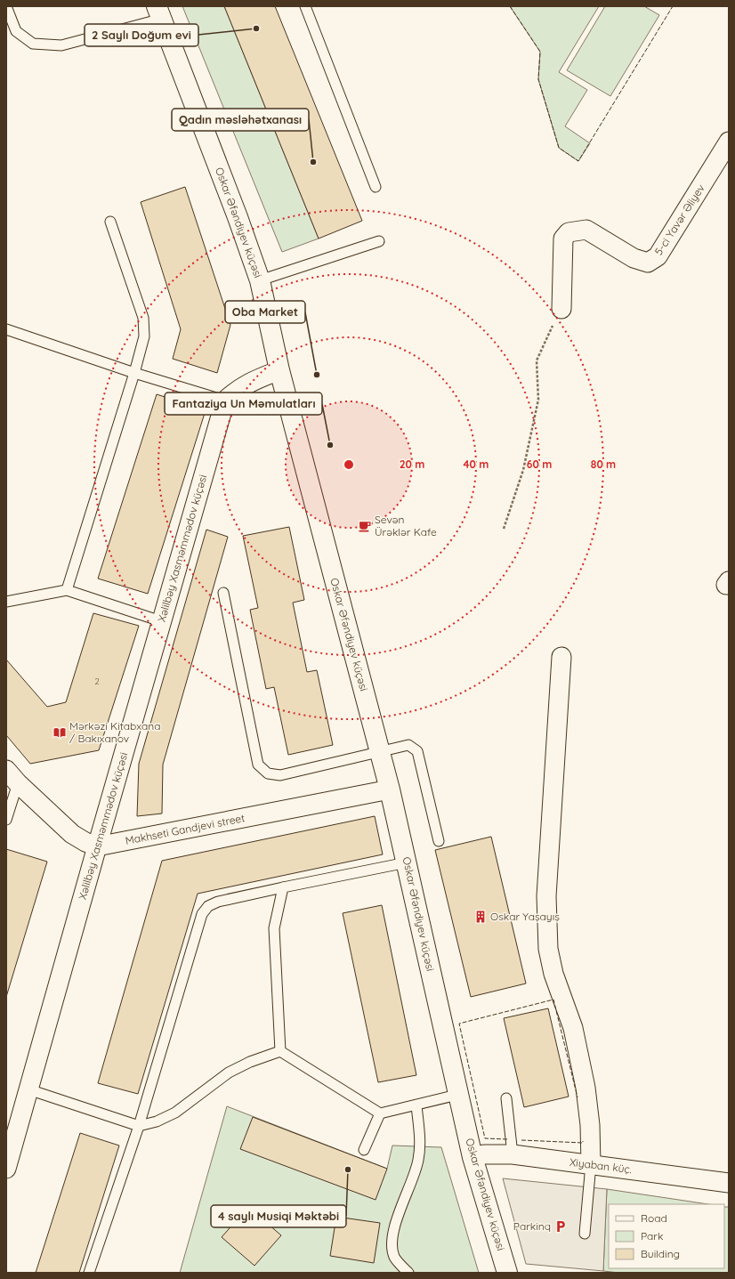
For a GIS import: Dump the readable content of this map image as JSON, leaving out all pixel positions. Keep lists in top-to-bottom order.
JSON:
{
  "streets": {
    "street": [
      "5-ci Yavər Əliyev",
      "Oskar Əfəndiyev küçəsi",
      "Xəlilbəy Xasməmmədov küçəsi",
      "Makhseti Gandjevi street",
      "Xiyaban küç."
    ]
  },
  "crossings": [
    ["Oskar Əfəndiyev küçəsi", "Makhseti Gandjevi street"],
    ["Oskar Əfəndiyev küçəsi", "Xiyaban küç."],
    ["Xəlilbəy Xasməmmədov küçəsi", "Makhseti Gandjevi street"]
  ],
  "places": {
    "other": [
      "2 Saylı Doğum evi",
      "Qadın məsləhətxanası",
      "Oba Market",
      "Fantaziya Un Məmulatları",
      "4 saylı Musiqi Məktəbi"
    ],
    "cafe": ["Sevən Ürəklər Kafe"],
    "library": ["Mərkəzi Kitabxana / Bakıxanov"],
    "building": ["Oskar Yaşayış"],
    "parking": ["Parkinq"]
  },
  "house_numbers": ["2"],
  "legend": ["Road", "Park", "Building"],
  "rings": [
    "20 m",
    "40 m",
    "60 m",
    "80 m"
  ]
}
